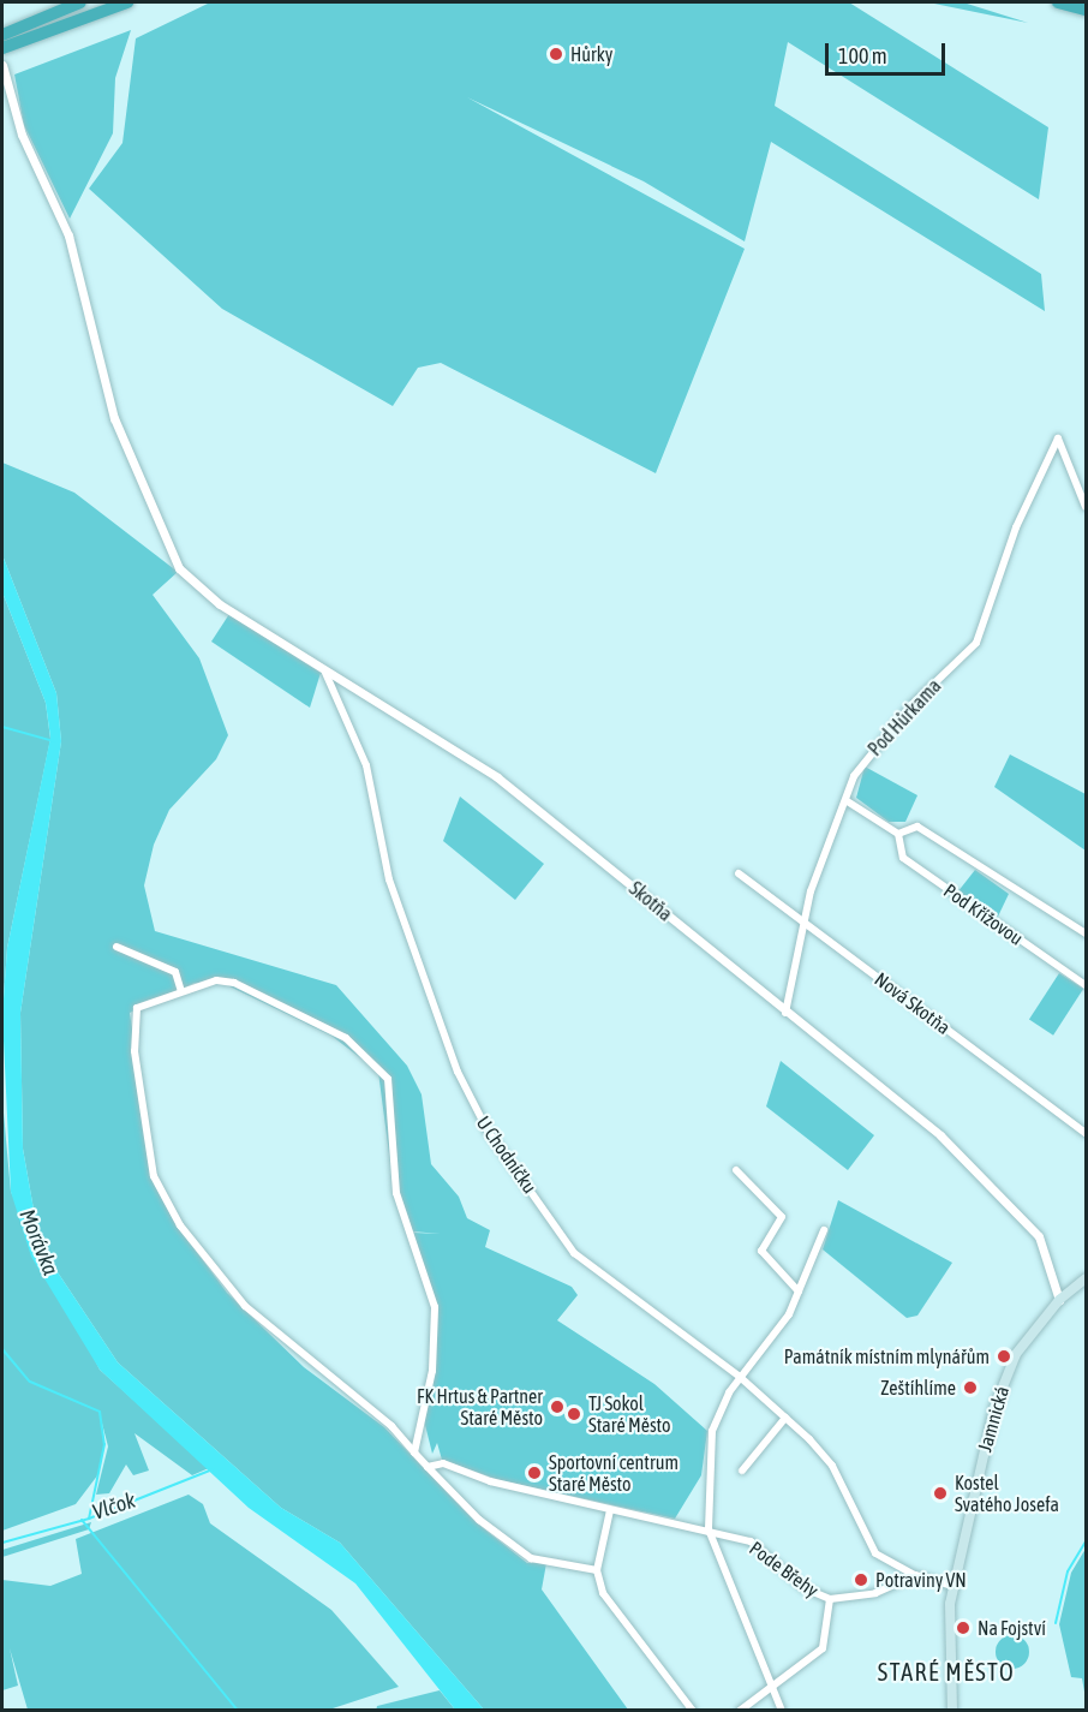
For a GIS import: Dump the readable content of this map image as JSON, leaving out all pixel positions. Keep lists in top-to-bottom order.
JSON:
{
  "streets": {
    "main road": ["Jamnická"],
    "street": [
      "Pod Hůrkama",
      "Skotňa",
      "Pod Křížovou",
      "Nová Skotňa",
      "U Chodníčku",
      "Pode Břehy"
    ]
  },
  "crossings": [
    ["Pod Hůrkama", "Skotňa"],
    ["Pod Hůrkama", "Nová Skotňa"],
    ["Skotňa", "U Chodníčku"],
    ["Skotňa", "Jamnická"]
  ],
  "districts": ["STARÉ MĚSTO"],
  "water": ["Morávka", "Vlčok"],
  "places": [
    "Hůrky",
    "Památník místním mlynářům",
    "Zeštíhlíme",
    "FK Hrtus & Partner Staré Město",
    "TJ Sokol Staré Město",
    "Sportovní centrum Staré Město",
    "Kostel Svatého Josefa",
    "Potraviny VN",
    "Na Fojství"
  ],
  "scale_bar": "100 m"
}
